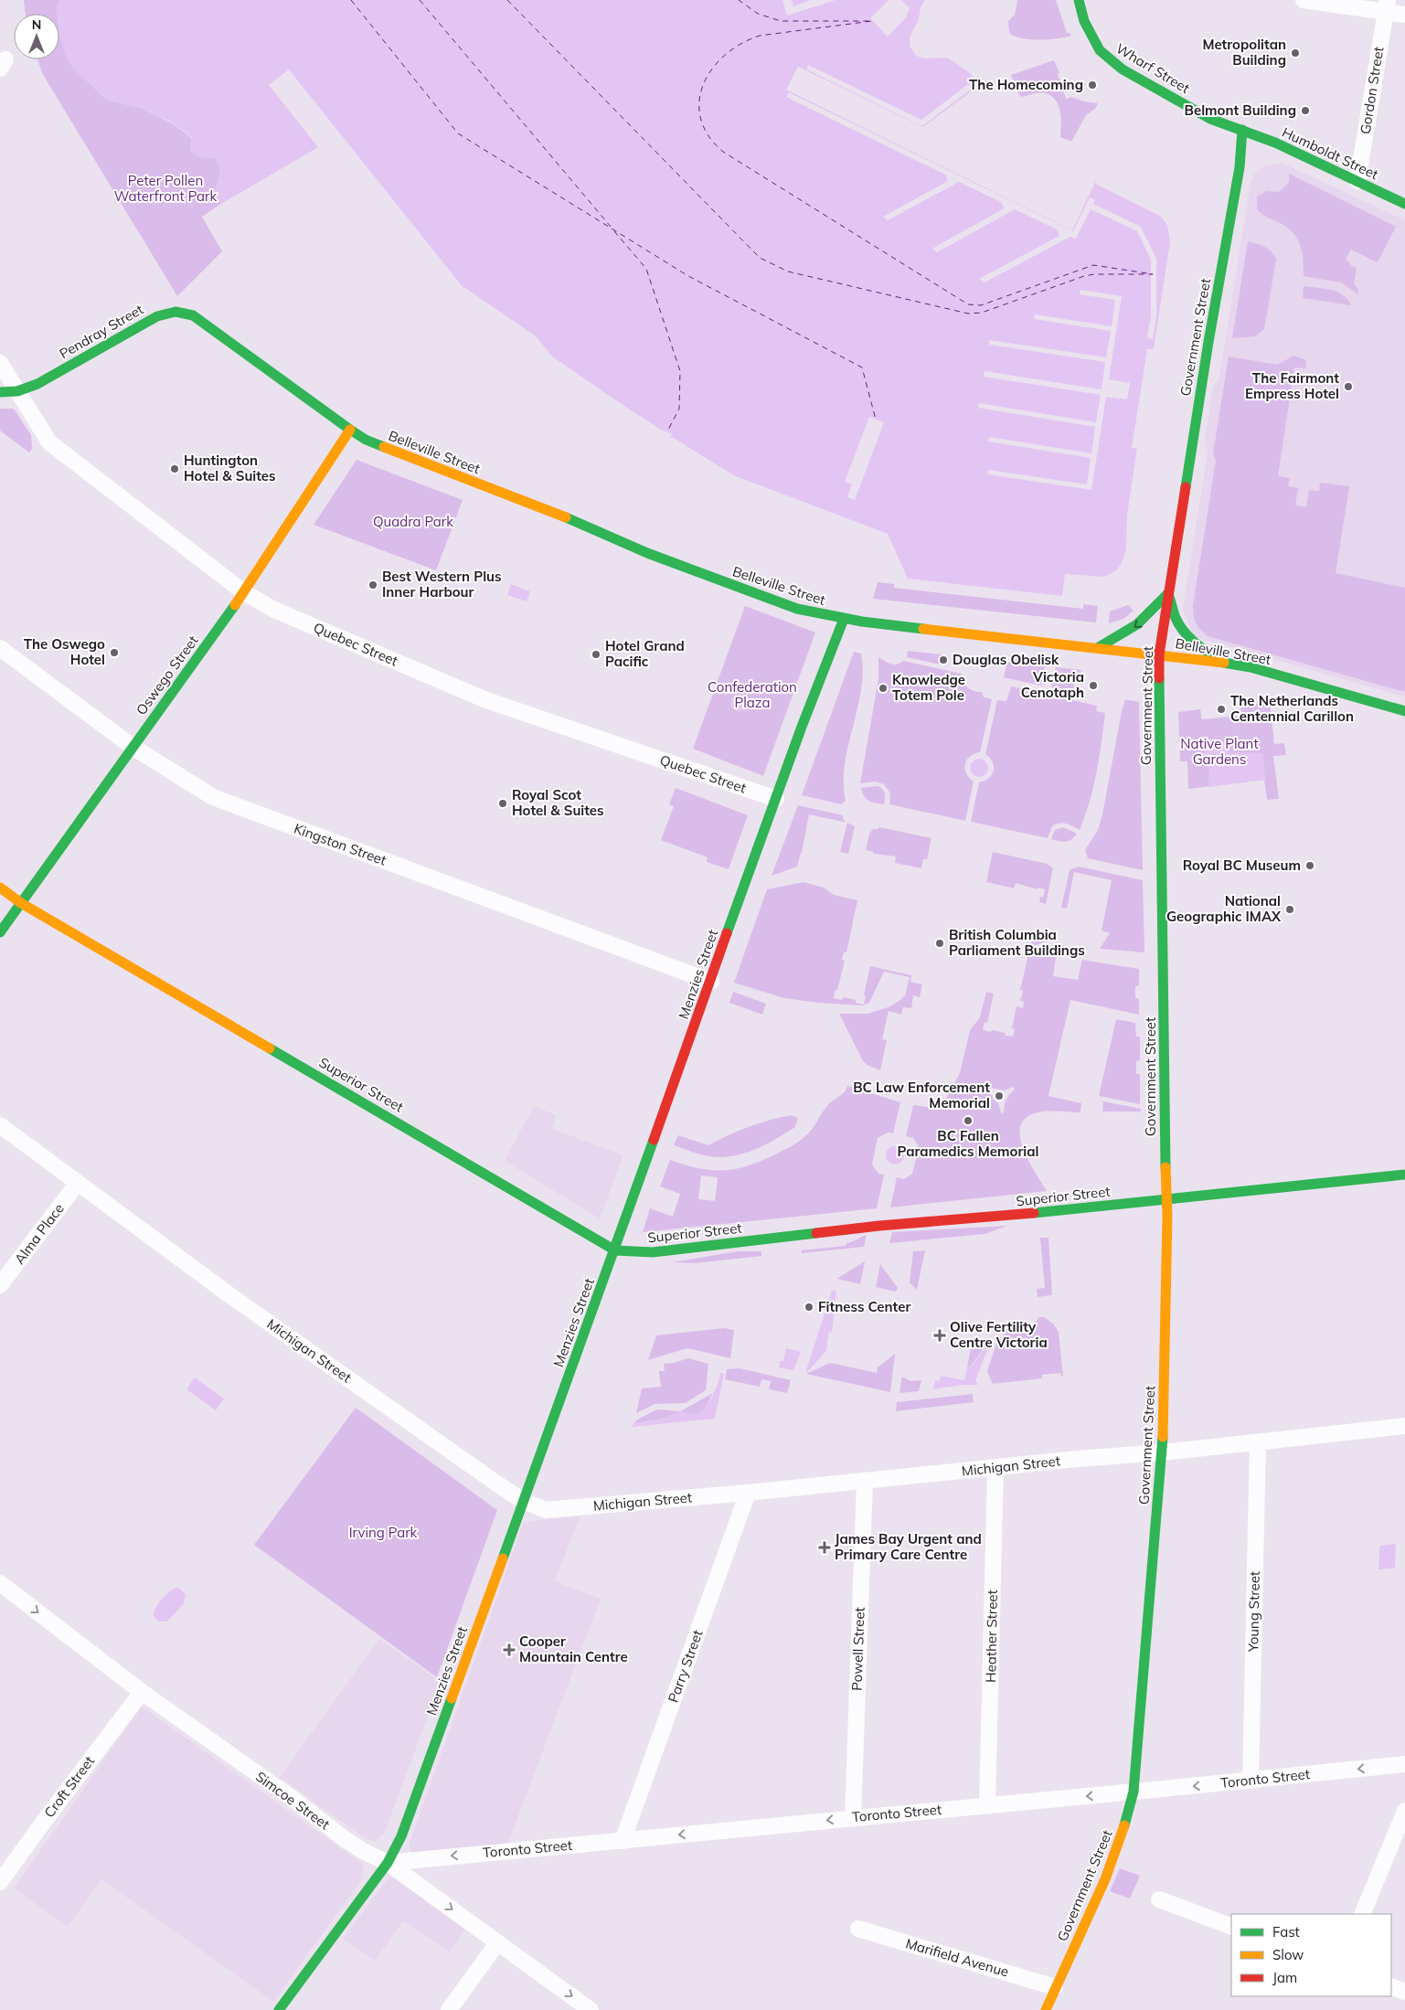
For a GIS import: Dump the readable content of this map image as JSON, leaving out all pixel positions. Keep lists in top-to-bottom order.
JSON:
{
  "streets": {
    "street": [
      "Wharf Street",
      "Gordon Street",
      "Humboldt Street",
      "Pendray Street",
      "Government Street",
      "Belleville Street",
      "Quebec Street",
      "Oswego Street",
      "Kingston Street",
      "Menzies Street",
      "Superior Street",
      "Alma Place",
      "Michigan Street",
      "Young Street",
      "Heather Street",
      "Powell Street",
      "Parry Street",
      "Toronto Street",
      "Croft Street",
      "Simcoe Street",
      "Marifield Avenue"
    ]
  },
  "crossings": [
    ["Wharf Street", "Humboldt Street"],
    ["Wharf Street", "Government Street"],
    ["Gordon Street", "Humboldt Street"],
    ["Humboldt Street", "Government Street"],
    ["Pendray Street", "Belleville Street"],
    ["Pendray Street", "Quebec Street"],
    ["Government Street", "Belleville Street"],
    ["Government Street", "Superior Street"],
    ["Government Street", "Michigan Street"],
    ["Government Street", "Toronto Street"],
    ["Government Street", "Marifield Avenue"],
    ["Belleville Street", "Oswego Street"],
    ["Belleville Street", "Menzies Street"],
    ["Quebec Street", "Oswego Street"],
    ["Quebec Street", "Menzies Street"],
    ["Oswego Street", "Kingston Street"],
    ["Oswego Street", "Superior Street"],
    ["Kingston Street", "Menzies Street"],
    ["Menzies Street", "Superior Street"],
    ["Menzies Street", "Michigan Street"],
    ["Menzies Street", "Toronto Street"],
    ["Menzies Street", "Simcoe Street"],
    ["Alma Place", "Michigan Street"],
    ["Michigan Street", "Young Street"],
    ["Michigan Street", "Heather Street"],
    ["Michigan Street", "Powell Street"],
    ["Michigan Street", "Parry Street"],
    ["Young Street", "Toronto Street"],
    ["Heather Street", "Toronto Street"],
    ["Powell Street", "Toronto Street"],
    ["Parry Street", "Toronto Street"],
    ["Toronto Street", "Simcoe Street"],
    ["Croft Street", "Simcoe Street"]
  ],
  "one_way": ["Toronto Street", "Simcoe Street"],
  "parks": [
    "Peter Pollen Waterfront Park",
    "Quadra Park",
    "Confederation Plaza",
    "Native Plant Gardens",
    "Irving Park"
  ],
  "places": {
    "other": [
      "Metropolitan Building",
      "The Homecoming",
      "Belmont Building",
      "The Fairmont Empress Hotel",
      "Huntington Hotel & Suites",
      "Best Western Plus Inner Harbour",
      "The Oswego Hotel",
      "Hotel Grand Pacific",
      "Douglas Obelisk",
      "Victoria Cenotaph",
      "Knowledge Totem Pole",
      "The Netherlands Centennial Carillon",
      "Royal Scot Hotel & Suites",
      "Royal BC Museum",
      "National Geographic IMAX",
      "British Columbia Parliament Buildings",
      "BC Law Enforcement Memorial",
      "BC Fallen Paramedics Memorial",
      "Fitness Center"
    ],
    "health": ["Olive Fertility Centre Victoria", "James Bay Urgent and Primary Care Centre", "Cooper Mountain Centre"]
  },
  "legend": ["Fast", "Slow", "Jam"],
  "north": "top"
}
